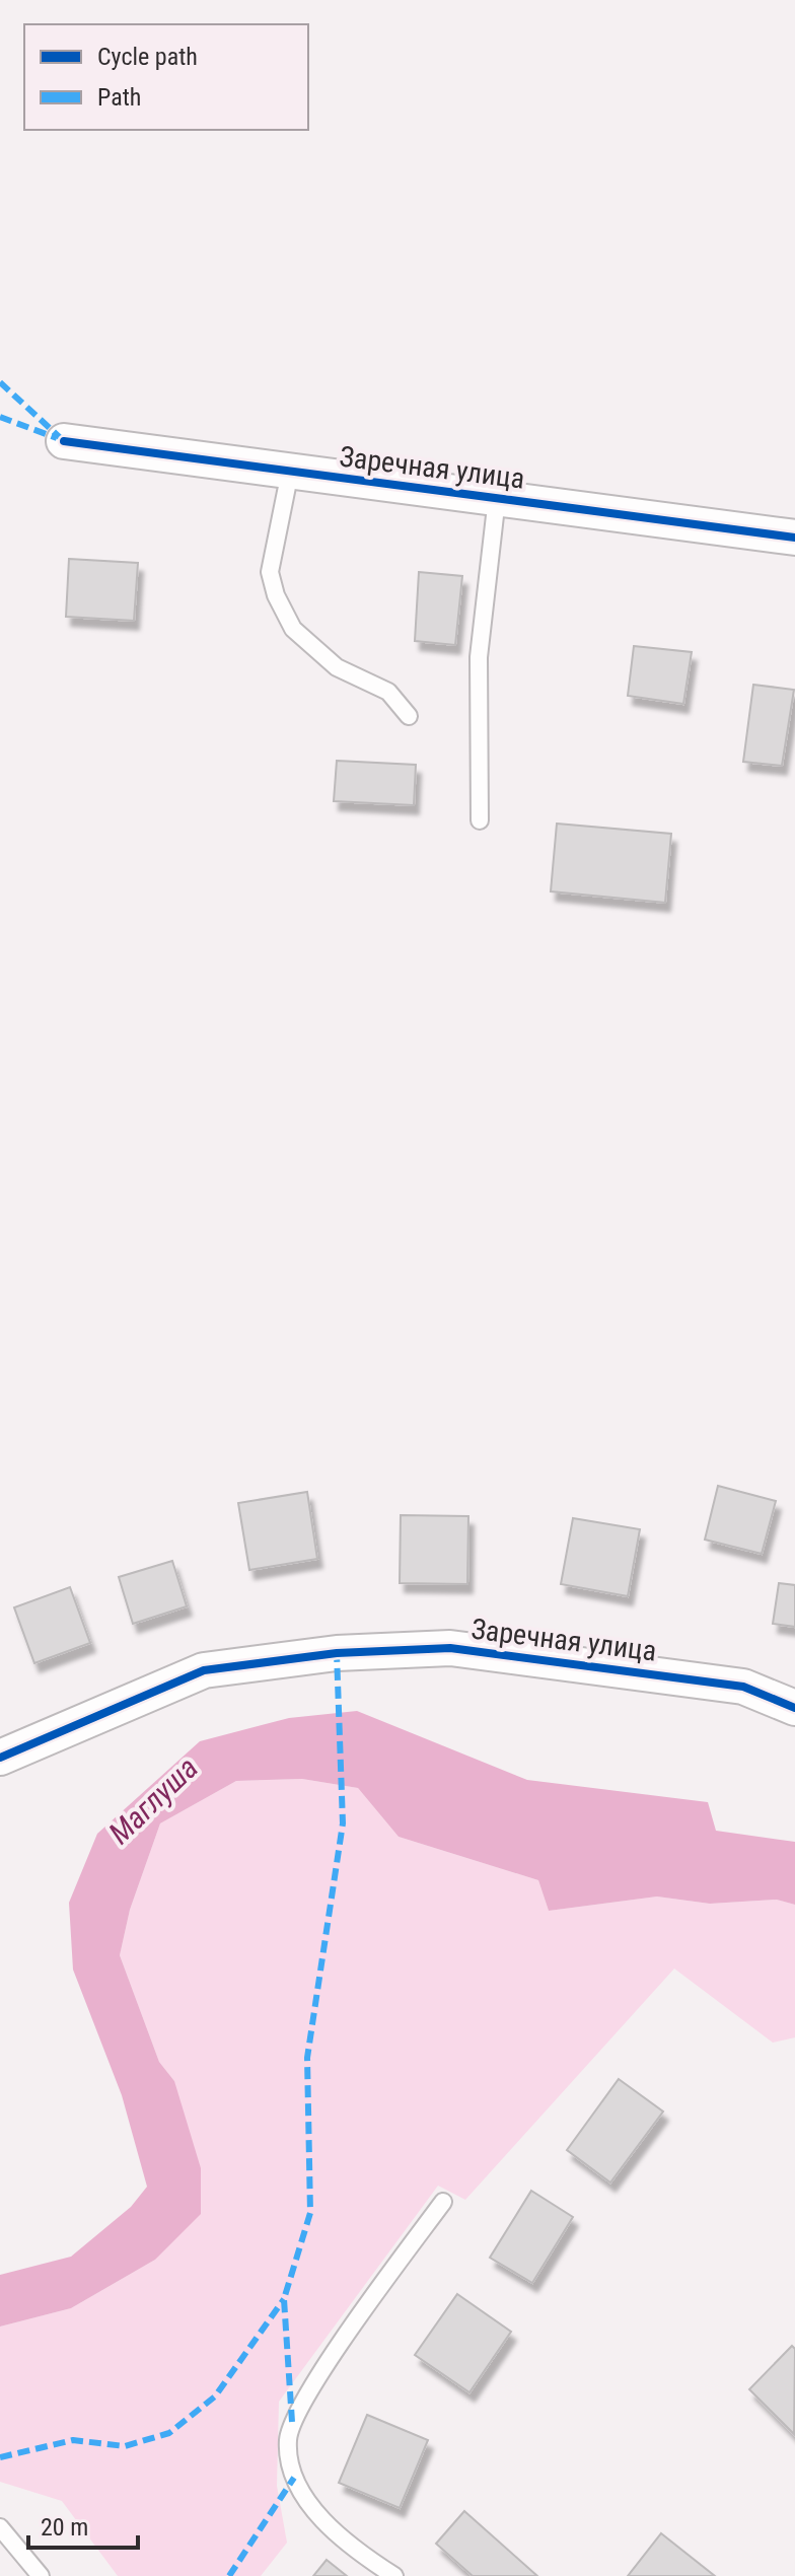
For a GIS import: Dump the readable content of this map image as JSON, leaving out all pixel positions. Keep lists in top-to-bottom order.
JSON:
{
  "streets": {
    "street": ["Заречная улица"]
  },
  "water": ["Маглуша"],
  "legend": ["Cycle path", "Path"],
  "scale_bar": "20 m"
}
